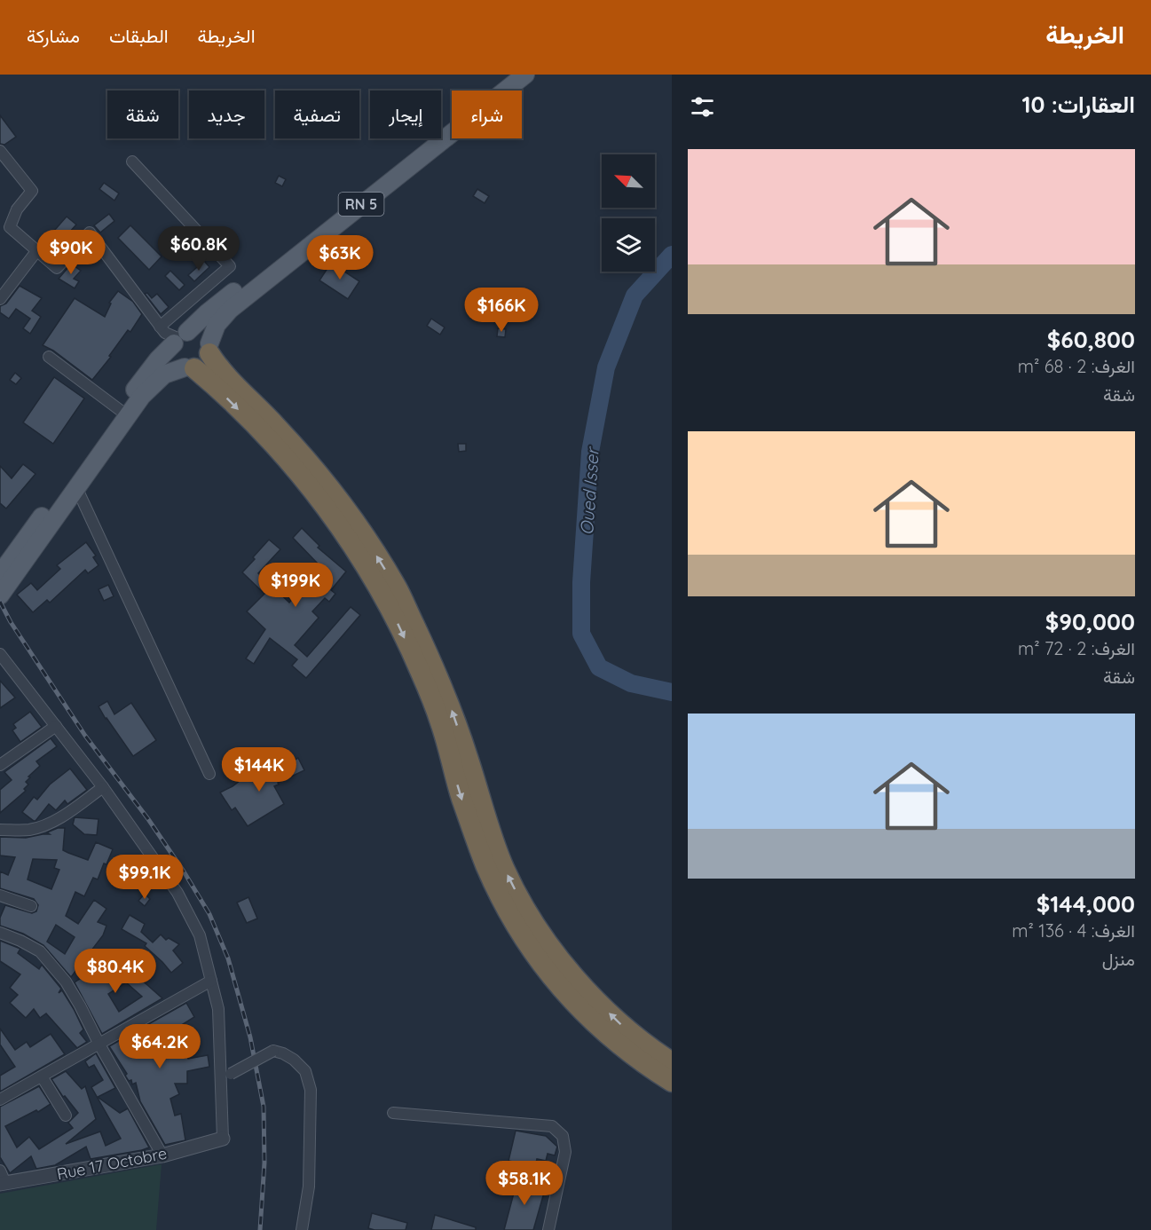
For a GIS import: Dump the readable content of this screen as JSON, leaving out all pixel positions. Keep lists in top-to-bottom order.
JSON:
{
  "streets": {
    "main road": ["RN 5"],
    "street": ["Rue 17 Octobre"]
  },
  "water": ["Oued Isser"],
  "north": "top left",
  "page": {
    "header": "الخريطة",
    "nav": ["الخريطة", "الطبقات", "مشاركة"],
    "heading": "العقارات: 10",
    "chip": [
      "شراء",
      "إيجار",
      "تصفية",
      "جديد",
      "شقة"
    ],
    "list": [
      {
        "name": "$60,800",
        "note": "الغرف: 2 · 68 m² · شقة"
      },
      {
        "name": "$90,000",
        "note": "الغرف: 2 · 72 m² · شقة"
      },
      {
        "name": "$144,000",
        "note": "الغرف: 4 · 136 m² · منزل"
      }
    ],
    "price": [
      "$60.8K",
      "$90K",
      "$63K",
      "$166K",
      "$199K",
      "$144K",
      "$99.1K",
      "$80.4K",
      "$64.2K",
      "$58.1K"
    ]
  }
}
